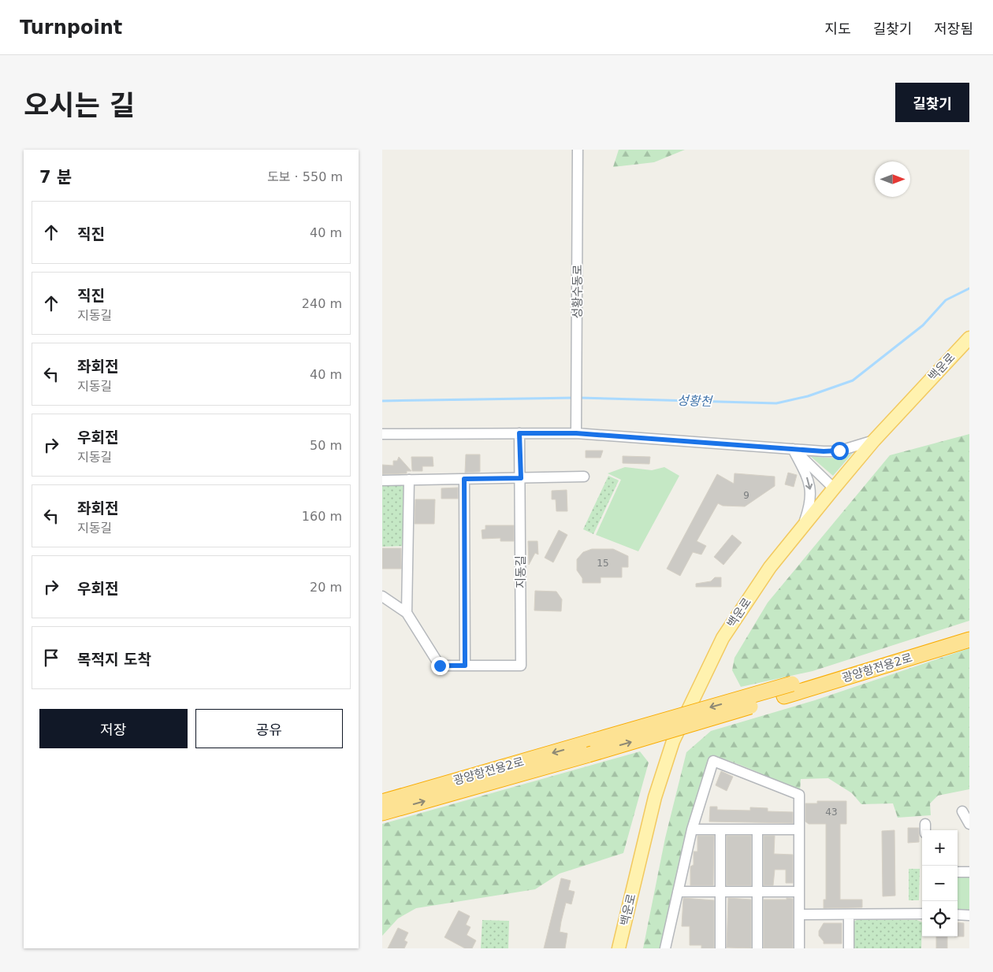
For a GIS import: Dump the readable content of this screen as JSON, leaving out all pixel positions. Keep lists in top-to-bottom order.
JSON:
{
  "streets": {
    "highway": ["광양항전용2로"],
    "main road": ["백운로"],
    "street": ["성황수동로", "지동길"]
  },
  "crossings": [
    ["백운로", "광양항전용2로"]
  ],
  "water": ["성황천"],
  "house_numbers": ["9", "15", "43"],
  "north": "right",
  "page": {
    "header": "Turnpoint",
    "nav": ["지도", "길찾기", "저장됨"],
    "title": "오시는 길",
    "buttons": [
      "길찾기",
      ["저장", "공유"]
    ],
    "heading": ["7 분", "도보 · 550 m"],
    "list": [
      ["직진", "40 m"],
      ["직진", "지동길", "240 m"],
      ["좌회전", "지동길", "40 m"],
      ["우회전", "지동길", "50 m"],
      ["좌회전", "지동길", "160 m"],
      ["우회전", "20 m"],
      "목적지 도착"
    ],
    "map_buttons": ["+", "−"]
  }
}
